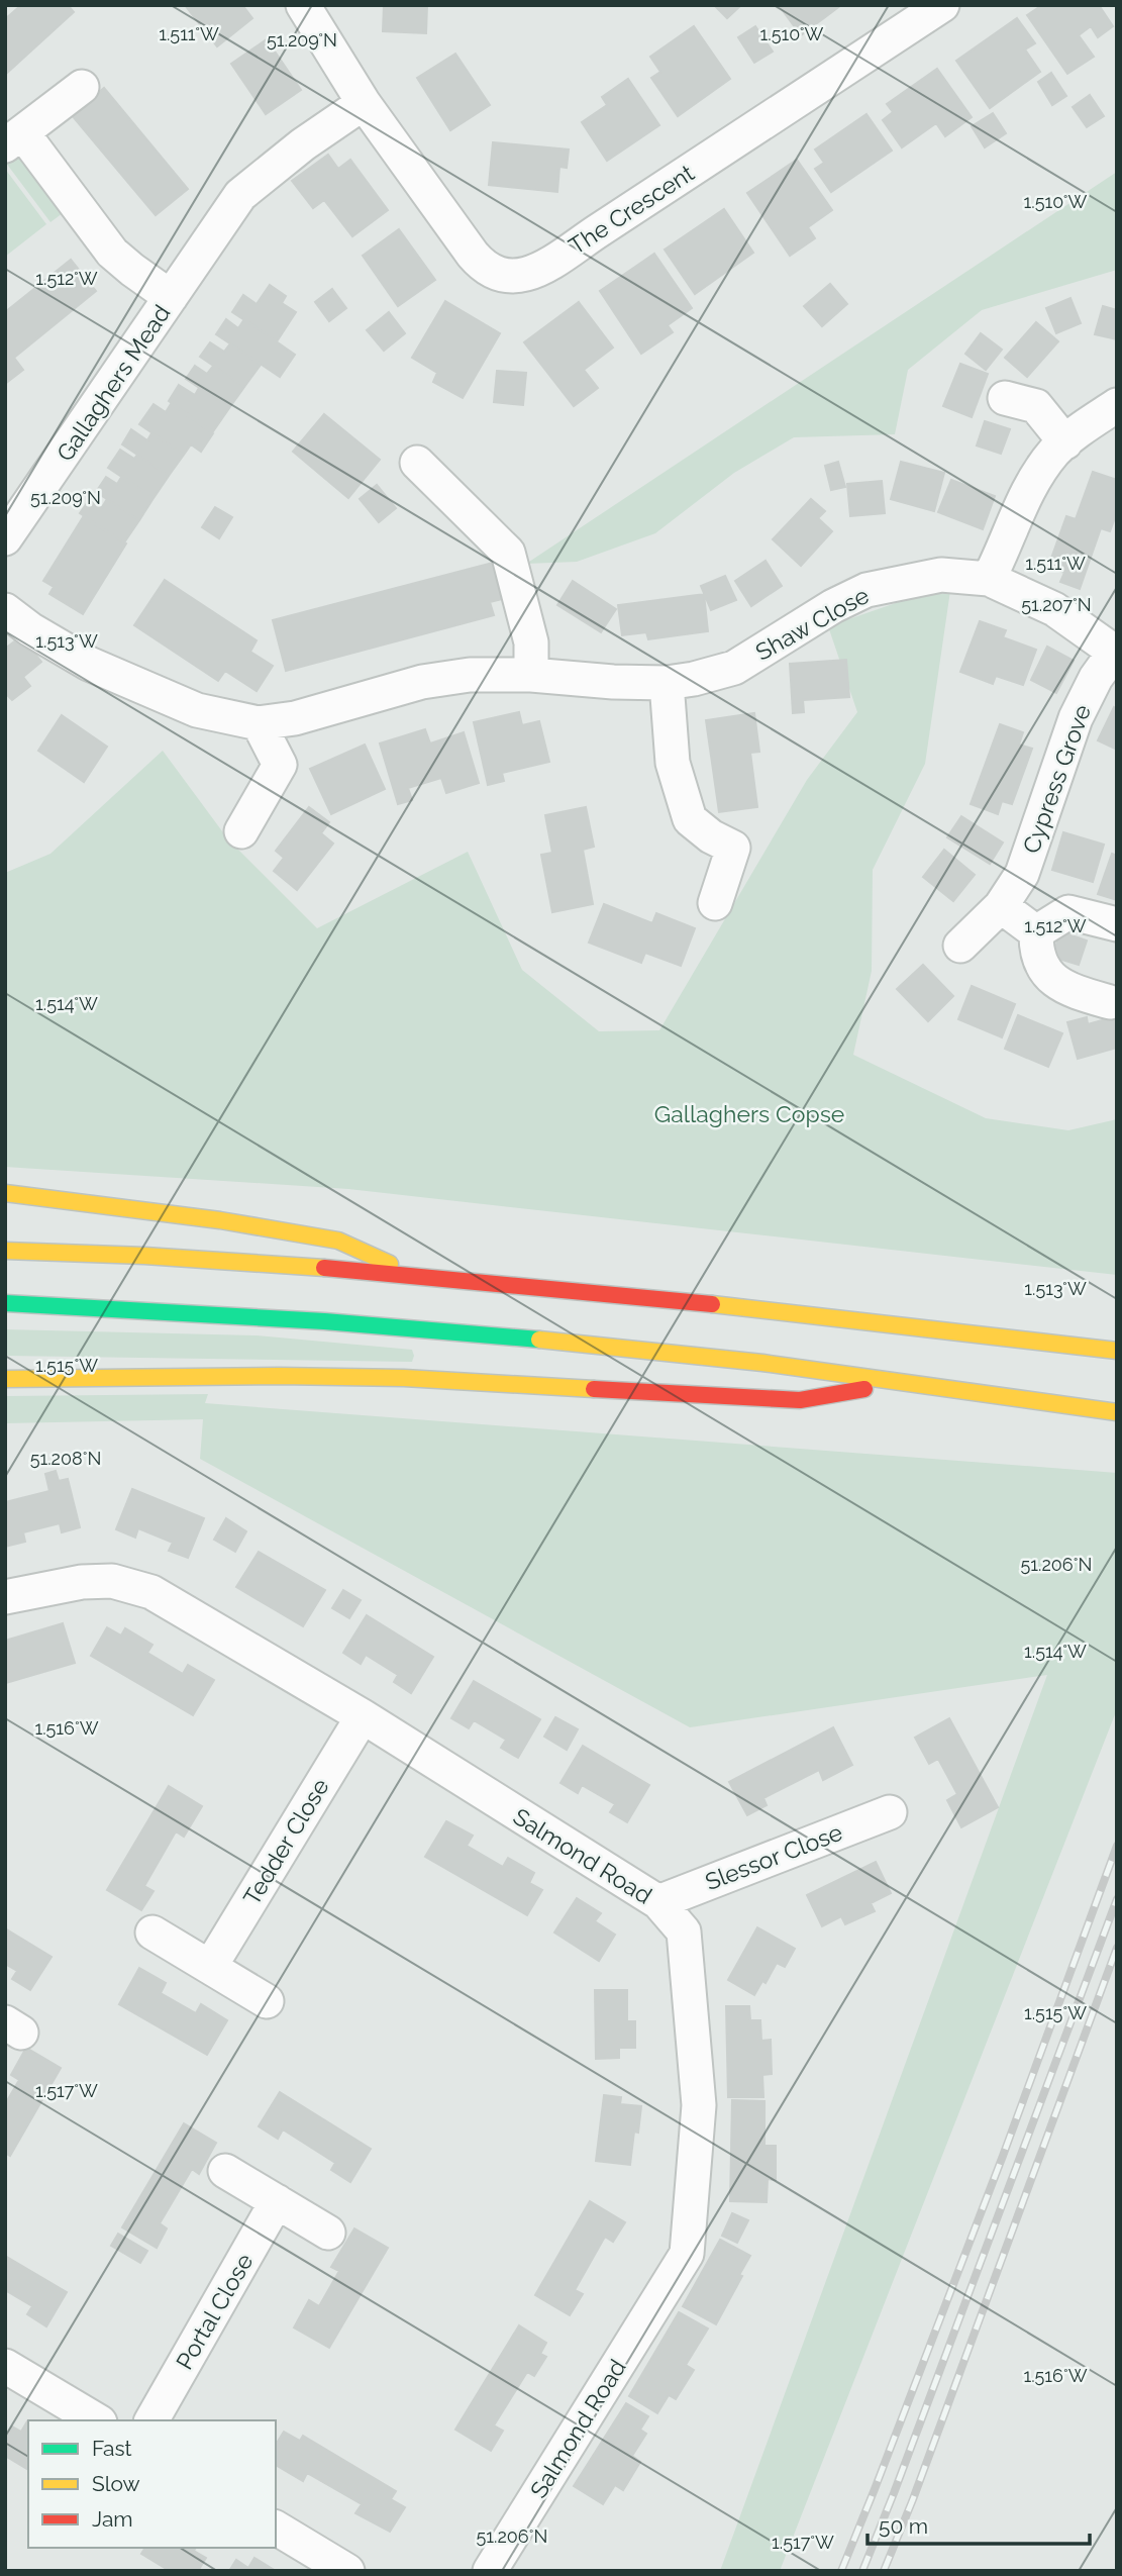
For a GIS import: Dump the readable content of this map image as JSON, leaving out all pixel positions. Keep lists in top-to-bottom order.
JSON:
{
  "streets": {
    "street": [
      "The Crescent",
      "Gallaghers Mead",
      "Shaw Close",
      "Cypress Grove",
      "Tedder Close",
      "Salmond Road",
      "Slessor Close",
      "Portal Close"
    ]
  },
  "crossings": [
    ["The Crescent", "Gallaghers Mead"],
    ["Shaw Close", "Cypress Grove"],
    ["Tedder Close", "Salmond Road"],
    ["Salmond Road", "Slessor Close"]
  ],
  "parks": ["Gallaghers Copse"],
  "legend": ["Fast", "Slow", "Jam"],
  "scale_bar": "50 m",
  "coordinates": [
    "1.511°W",
    "1.510°W",
    "51.209°N",
    "1.512°W",
    "51.207°N",
    "1.513°W",
    "1.514°W",
    "1.515°W",
    "51.208°N",
    "51.206°N",
    "1.516°W",
    "1.517°W"
  ]
}
